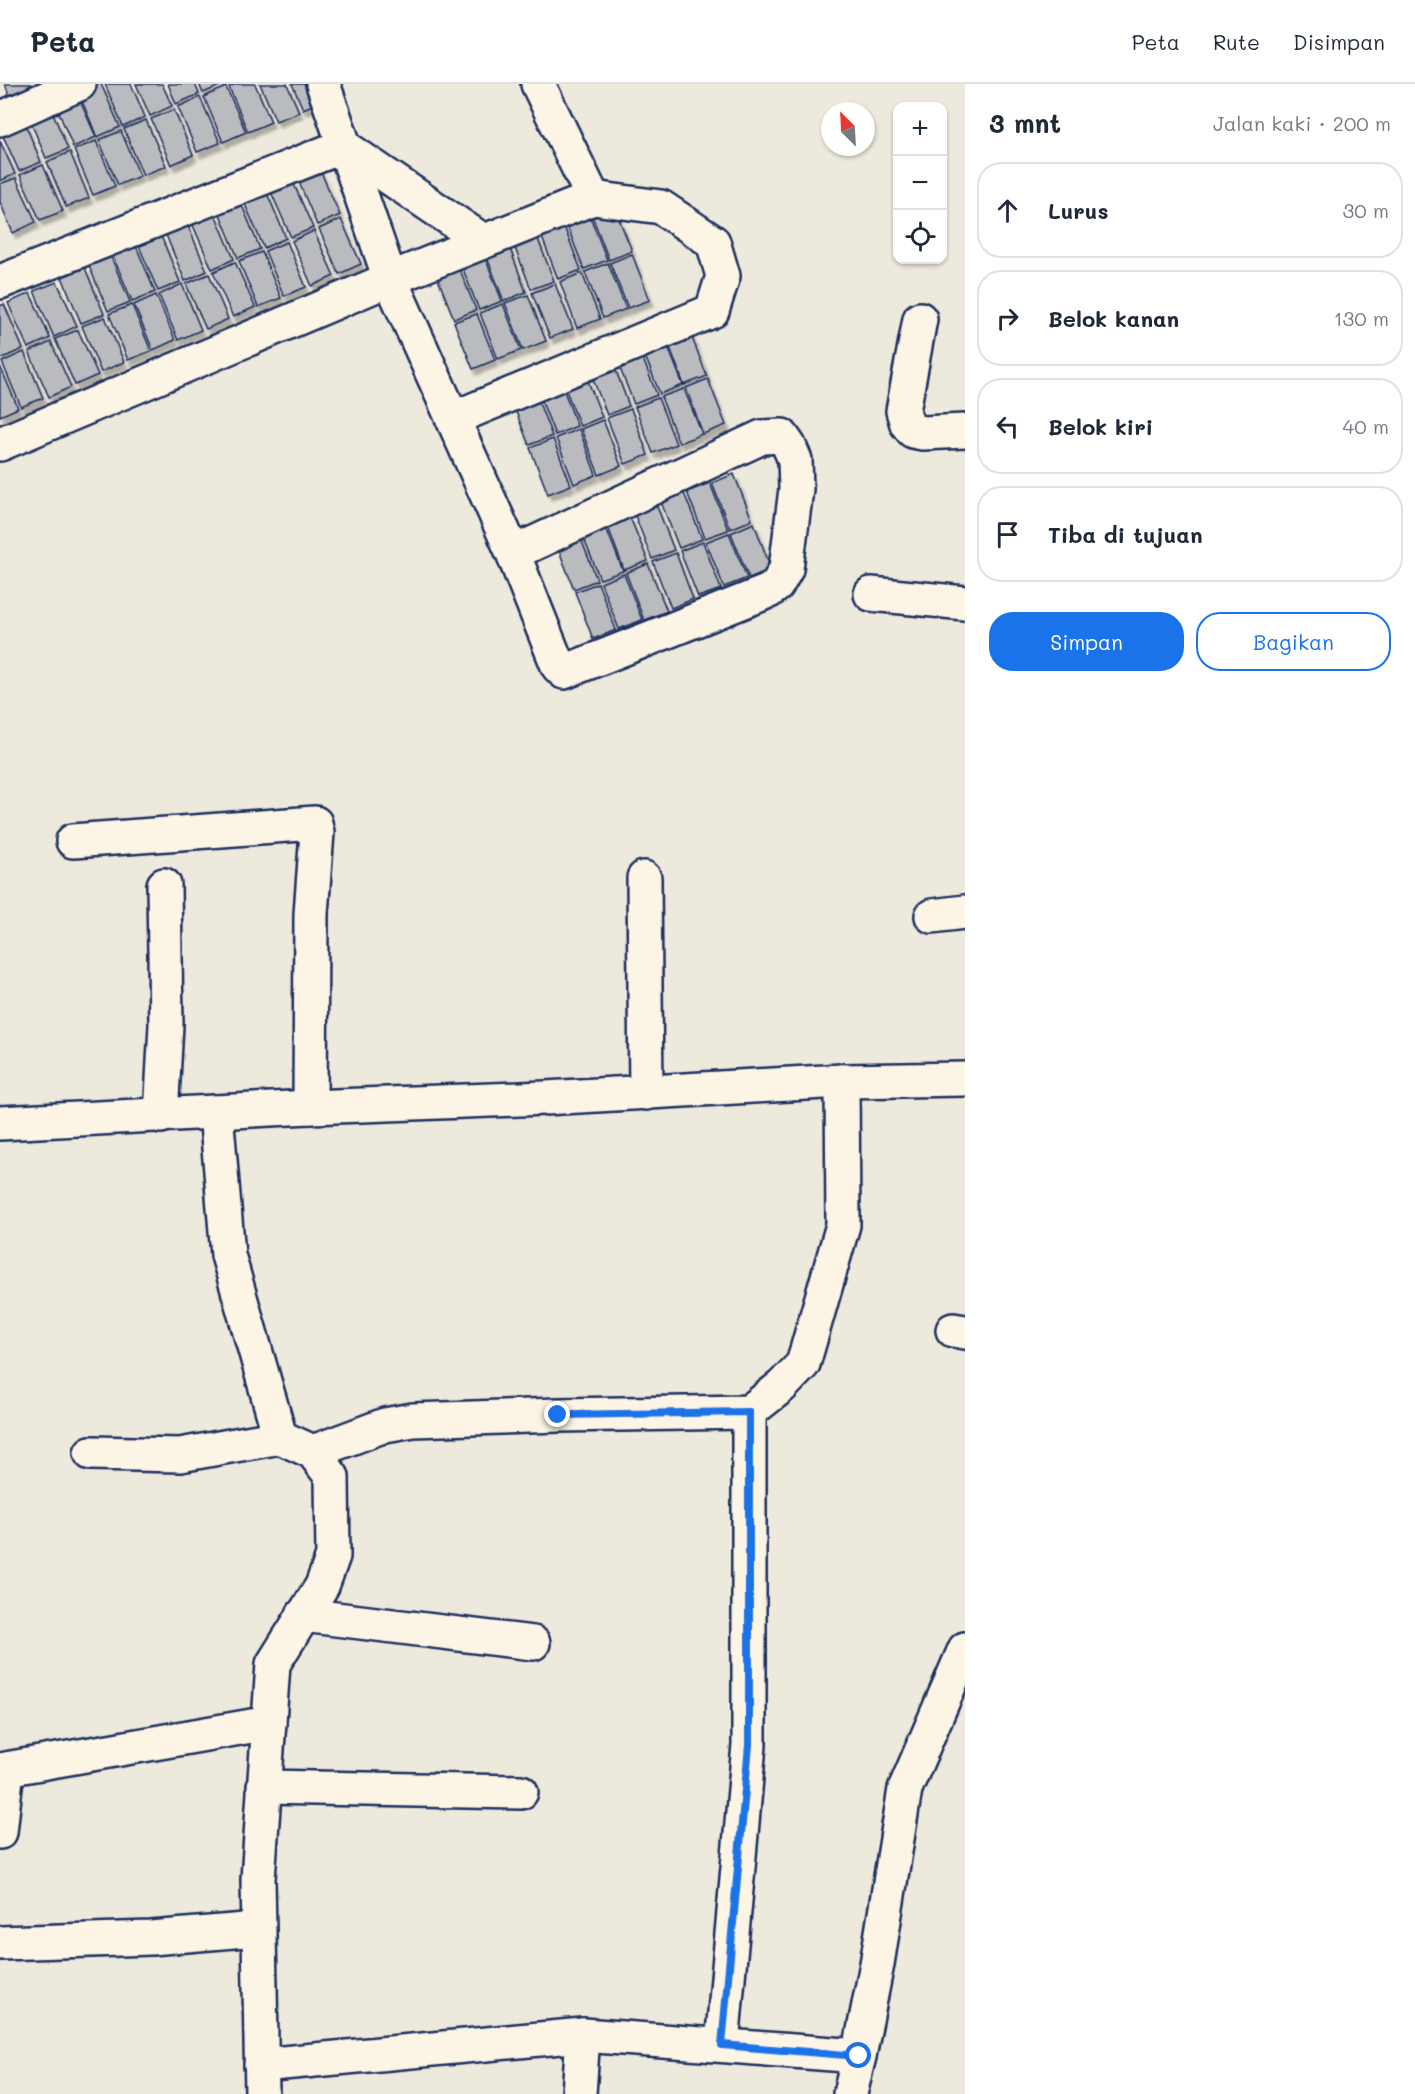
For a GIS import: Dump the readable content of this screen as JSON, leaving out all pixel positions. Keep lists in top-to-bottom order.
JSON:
{
  "north": "top left",
  "page": {
    "header": "Peta",
    "nav": ["Peta", "Rute", "Disimpan"],
    "heading": ["3 mnt", "Jalan kaki · 200 m"],
    "map_buttons": ["+", "−"],
    "list": [
      ["Lurus", "30 m"],
      ["Belok kanan", "130 m"],
      ["Belok kiri", "40 m"],
      "Tiba di tujuan"
    ],
    "buttons": ["Simpan", "Bagikan"]
  }
}
